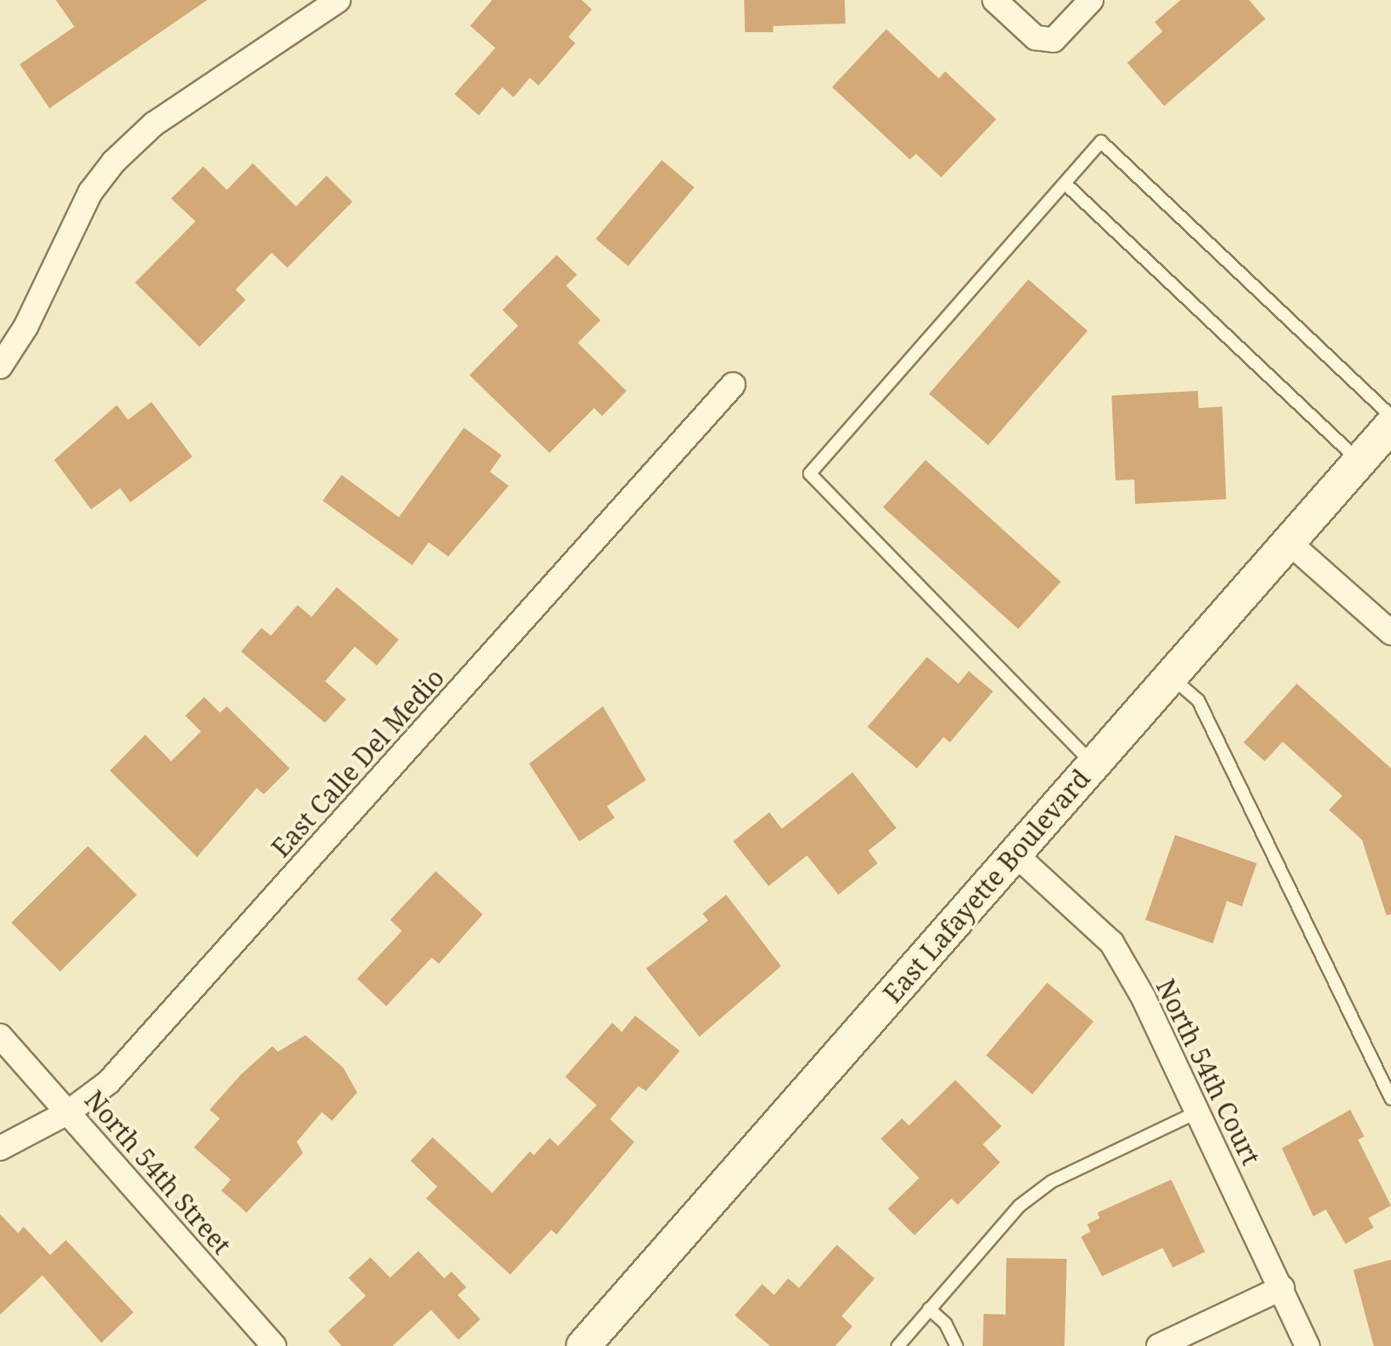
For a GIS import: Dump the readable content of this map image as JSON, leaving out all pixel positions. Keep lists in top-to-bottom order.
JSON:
{
  "streets": {
    "street": [
      "East Calle Del Medio",
      "East Lafayette Boulevard",
      "North 54th Court",
      "North 54th Street"
    ]
  },
  "crossings": [
    ["East Calle Del Medio", "North 54th Street"],
    ["East Lafayette Boulevard", "North 54th Court"]
  ]
}
